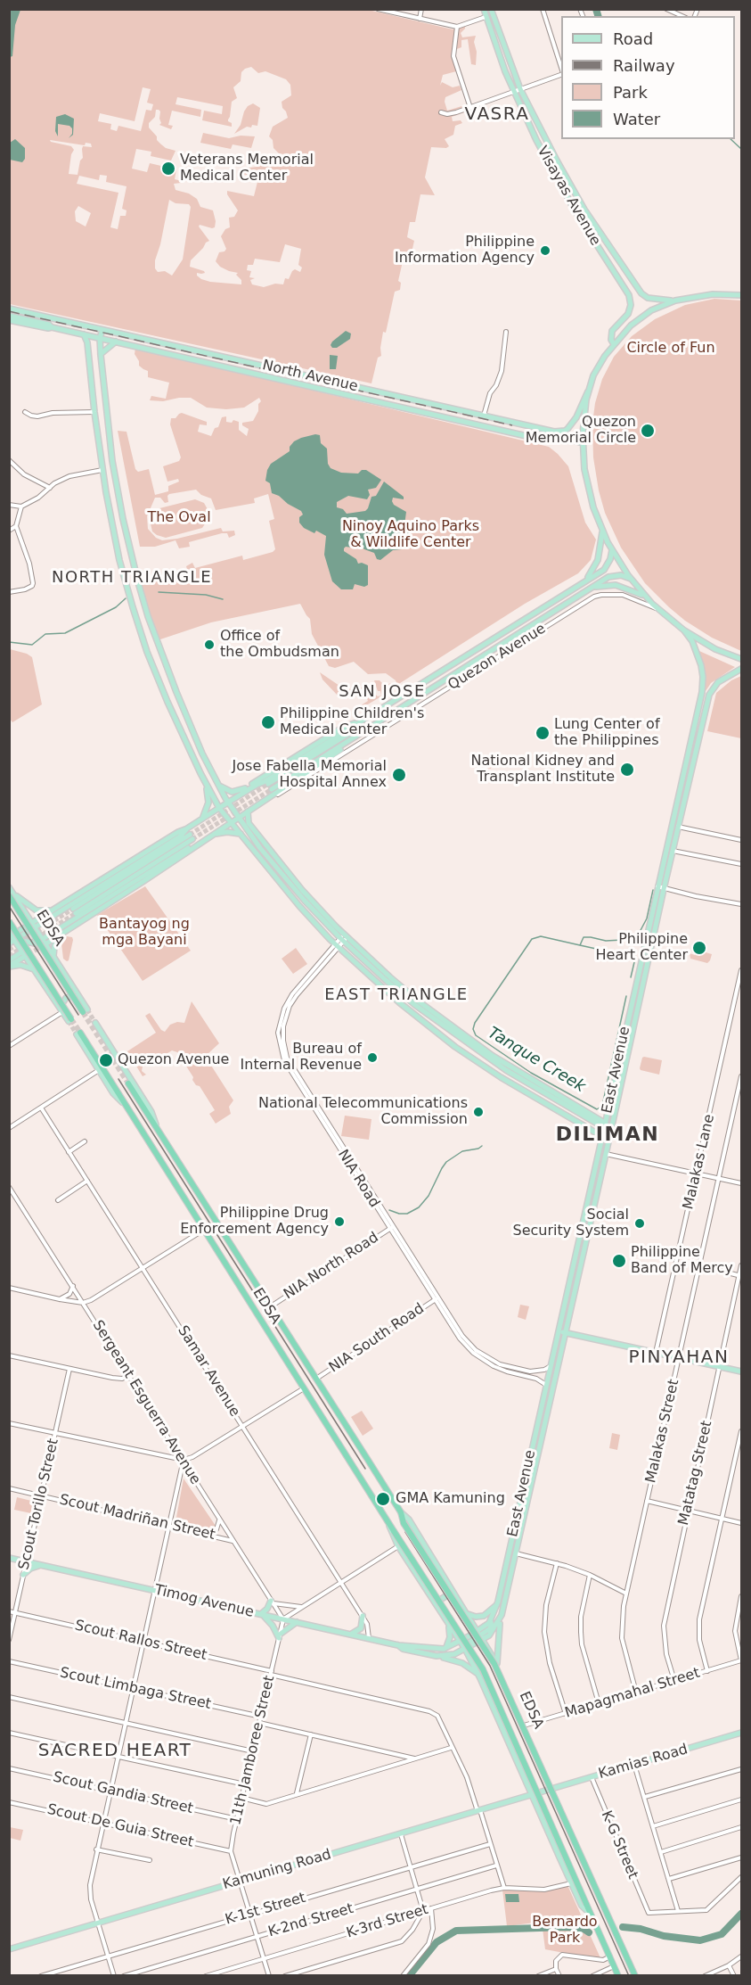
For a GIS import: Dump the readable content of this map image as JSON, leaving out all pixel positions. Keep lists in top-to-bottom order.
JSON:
{
  "streets": {
    "highway": ["EDSA"],
    "main road": [
      "Visayas Avenue",
      "North Avenue",
      "Quezon Avenue",
      "East Avenue",
      "Timog Avenue",
      "Kamias Road",
      "Kamuning Road"
    ],
    "street": [
      "Malakas Lane",
      "NIA Road",
      "NIA North Road",
      "NIA South Road",
      "Samar Avenue",
      "Sergeant Esguerra Avenue",
      "Malakas Street",
      "Matatag Street",
      "Scout Torillo Street",
      "Scout Madriñan Street",
      "Scout Rallos Street",
      "Scout Limbaga Street",
      "Mapagmahal Street",
      "11th Jamboree Street",
      "Scout Gandia Street",
      "Scout De Guia Street",
      "K-G Street",
      "K-1st Street",
      "K-2nd Street",
      "K-3rd Street"
    ]
  },
  "crossings": [
    ["Quezon Avenue", "EDSA"],
    ["EDSA", "East Avenue"],
    ["EDSA", "NIA North Road"],
    ["EDSA", "NIA South Road"],
    ["EDSA", "Timog Avenue"],
    ["EDSA", "Mapagmahal Street"],
    ["EDSA", "Kamias Road"],
    ["EDSA", "Kamuning Road"],
    ["EDSA", "K-3rd Street"],
    ["East Avenue", "NIA Road"],
    ["East Avenue", "Timog Avenue"],
    ["NIA Road", "NIA North Road"],
    ["NIA Road", "NIA South Road"],
    ["Samar Avenue", "Timog Avenue"],
    ["Sergeant Esguerra Avenue", "Scout Madriñan Street"],
    ["Sergeant Esguerra Avenue", "Timog Avenue"],
    ["Sergeant Esguerra Avenue", "11th Jamboree Street"],
    ["Malakas Street", "Mapagmahal Street"],
    ["Matatag Street", "Mapagmahal Street"],
    ["Scout Torillo Street", "Scout Madriñan Street"],
    ["Scout Torillo Street", "Timog Avenue"],
    ["Scout Torillo Street", "Scout Rallos Street"],
    ["Timog Avenue", "11th Jamboree Street"],
    ["Scout Rallos Street", "11th Jamboree Street"],
    ["Scout Rallos Street", "Kamuning Road"],
    ["Scout Rallos Street", "K-1st Street"],
    ["Scout Rallos Street", "K-2nd Street"],
    ["Scout Rallos Street", "K-3rd Street"],
    ["Scout Limbaga Street", "11th Jamboree Street"],
    ["11th Jamboree Street", "Scout Gandia Street"],
    ["11th Jamboree Street", "Scout De Guia Street"],
    ["11th Jamboree Street", "Kamuning Road"],
    ["11th Jamboree Street", "K-1st Street"],
    ["11th Jamboree Street", "K-2nd Street"],
    ["11th Jamboree Street", "K-3rd Street"],
    ["Kamias Road", "K-G Street"],
    ["Kamias Road", "Kamuning Road"]
  ],
  "districts": [
    "VASRA",
    "NORTH TRIANGLE",
    "SAN JOSE",
    "EAST TRIANGLE",
    "DILIMAN",
    "PINYAHAN",
    "SACRED HEART"
  ],
  "water": ["Tanque Creek"],
  "parks": [
    "Circle of Fun",
    "The Oval",
    "Ninoy Aquino Parks & Wildlife Center",
    "Bantayog ng mga Bayani",
    "Bernardo Park"
  ],
  "places": [
    "Veterans Memorial Medical Center",
    "Philippine Information Agency",
    "Quezon Memorial Circle",
    "Office of the Ombudsman",
    "Philippine Children's Medical Center",
    "Lung Center of the Philippines",
    "National Kidney and Transplant Institute",
    "Jose Fabella Memorial Hospital Annex",
    "Philippine Heart Center",
    "Bureau of Internal Revenue",
    "Quezon Avenue",
    "National Telecommunications Commission",
    "Philippine Drug Enforcement Agency",
    "Social Security System",
    "Philippine Band of Mercy",
    "GMA Kamuning"
  ],
  "legend": [
    "Road",
    "Railway",
    "Park",
    "Water"
  ]
}
